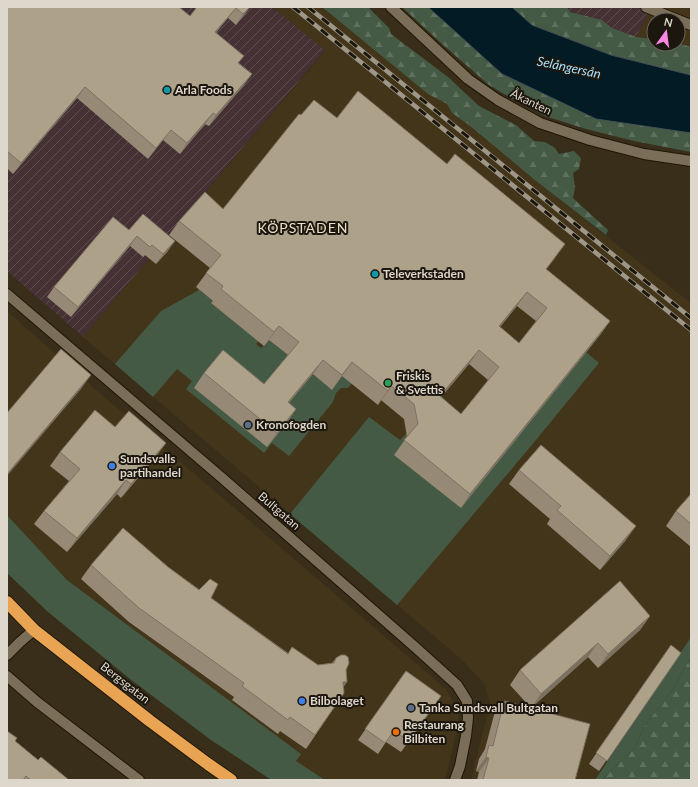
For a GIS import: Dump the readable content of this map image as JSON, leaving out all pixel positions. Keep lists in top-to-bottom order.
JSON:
{
  "streets": {
    "highway": ["Bergsgatan"],
    "street": ["Åkanten", "Bultgatan"]
  },
  "districts": ["KÖPSTADEN"],
  "water": ["Selångersån"],
  "places": [
    "Arla Foods",
    "Televerkstaden",
    "Friskis & Svettis",
    "Kronofogden",
    "Sundsvalls partihandel",
    "Bilbolaget",
    "Tanka Sundsvall Bultgatan",
    "Restaurang Bilbiten"
  ],
  "north": "top"
}
